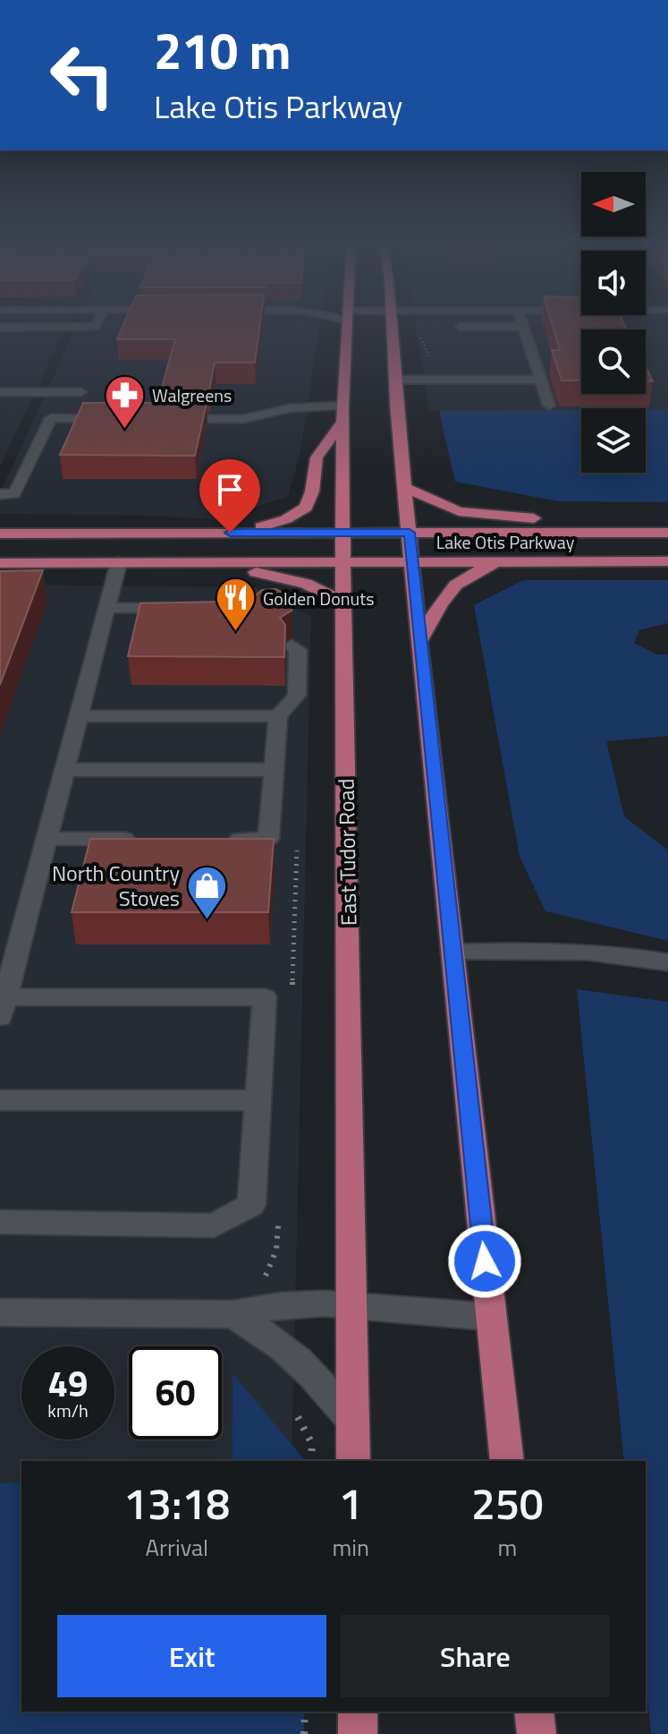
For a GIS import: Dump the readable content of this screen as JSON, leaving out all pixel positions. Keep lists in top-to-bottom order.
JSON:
{
  "streets": {
    "main road": ["Lake Otis Parkway", "East Tudor Road"]
  },
  "crossings": [
    ["Lake Otis Parkway", "East Tudor Road"]
  ],
  "places": {
    "pharmacy": ["Walgreens"],
    "restaurant": ["Golden Donuts"],
    "shop": ["North Country Stoves"]
  },
  "north": "left",
  "page": {
    "turn": ["210 m", "Lake Otis Parkway"],
    "speed": "49 km/h",
    "limit": "60",
    "eta": [
      "13:18",
      "Arrival",
      "1",
      "min",
      "250",
      "m"
    ],
    "buttons": ["Exit", "Share"]
  }
}
